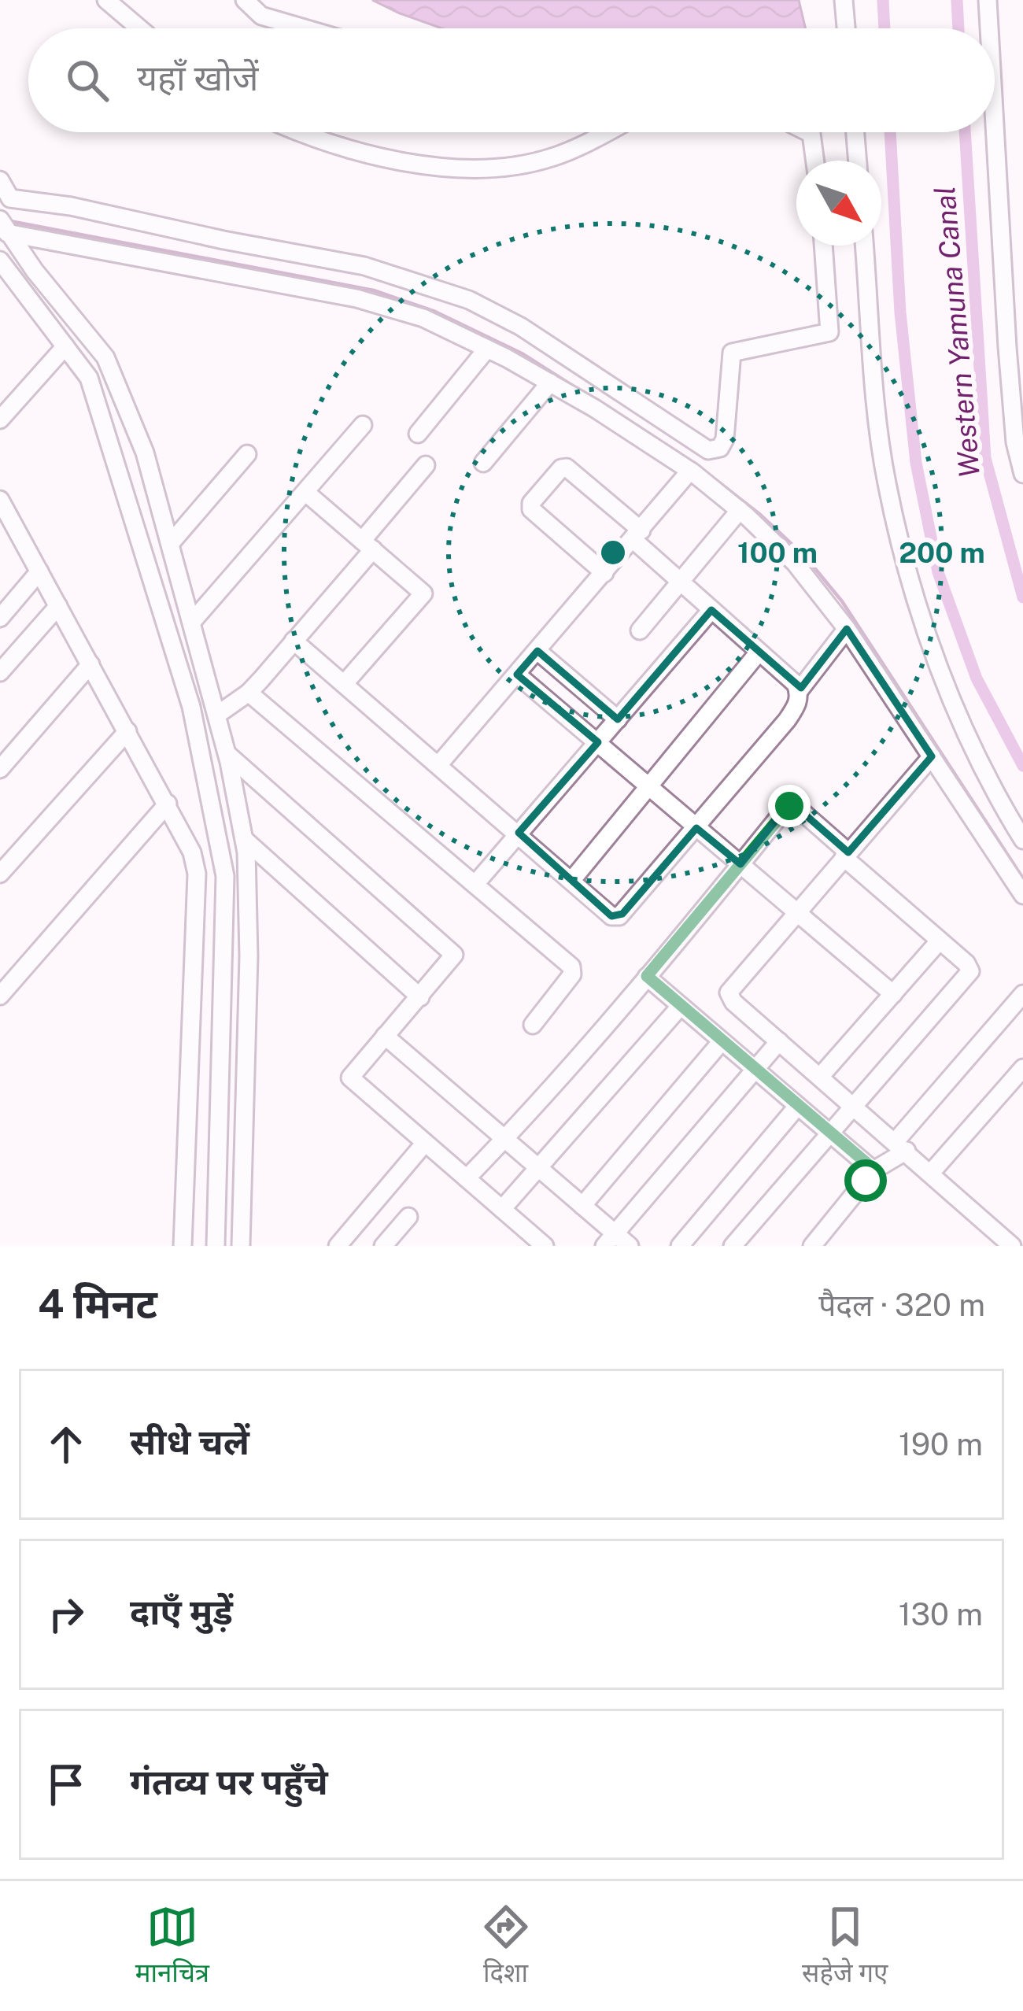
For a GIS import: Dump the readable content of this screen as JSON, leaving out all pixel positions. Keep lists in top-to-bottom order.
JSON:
{
  "water": ["Western Yamuna Canal"],
  "north": "bottom right",
  "page": {
    "search": "यहाँ खोजें",
    "heading": ["4 मिनट", "पैदल · 320 m"],
    "list": [
      ["सीधे चलें", "190 m"],
      ["दाएँ मुड़ें", "130 m"],
      "गंतव्य पर पहुँचे"
    ],
    "nav": ["मानचित्र", "दिशा", "सहेजे गए"]
  },
  "rings": ["100 m", "200 m"]
}
